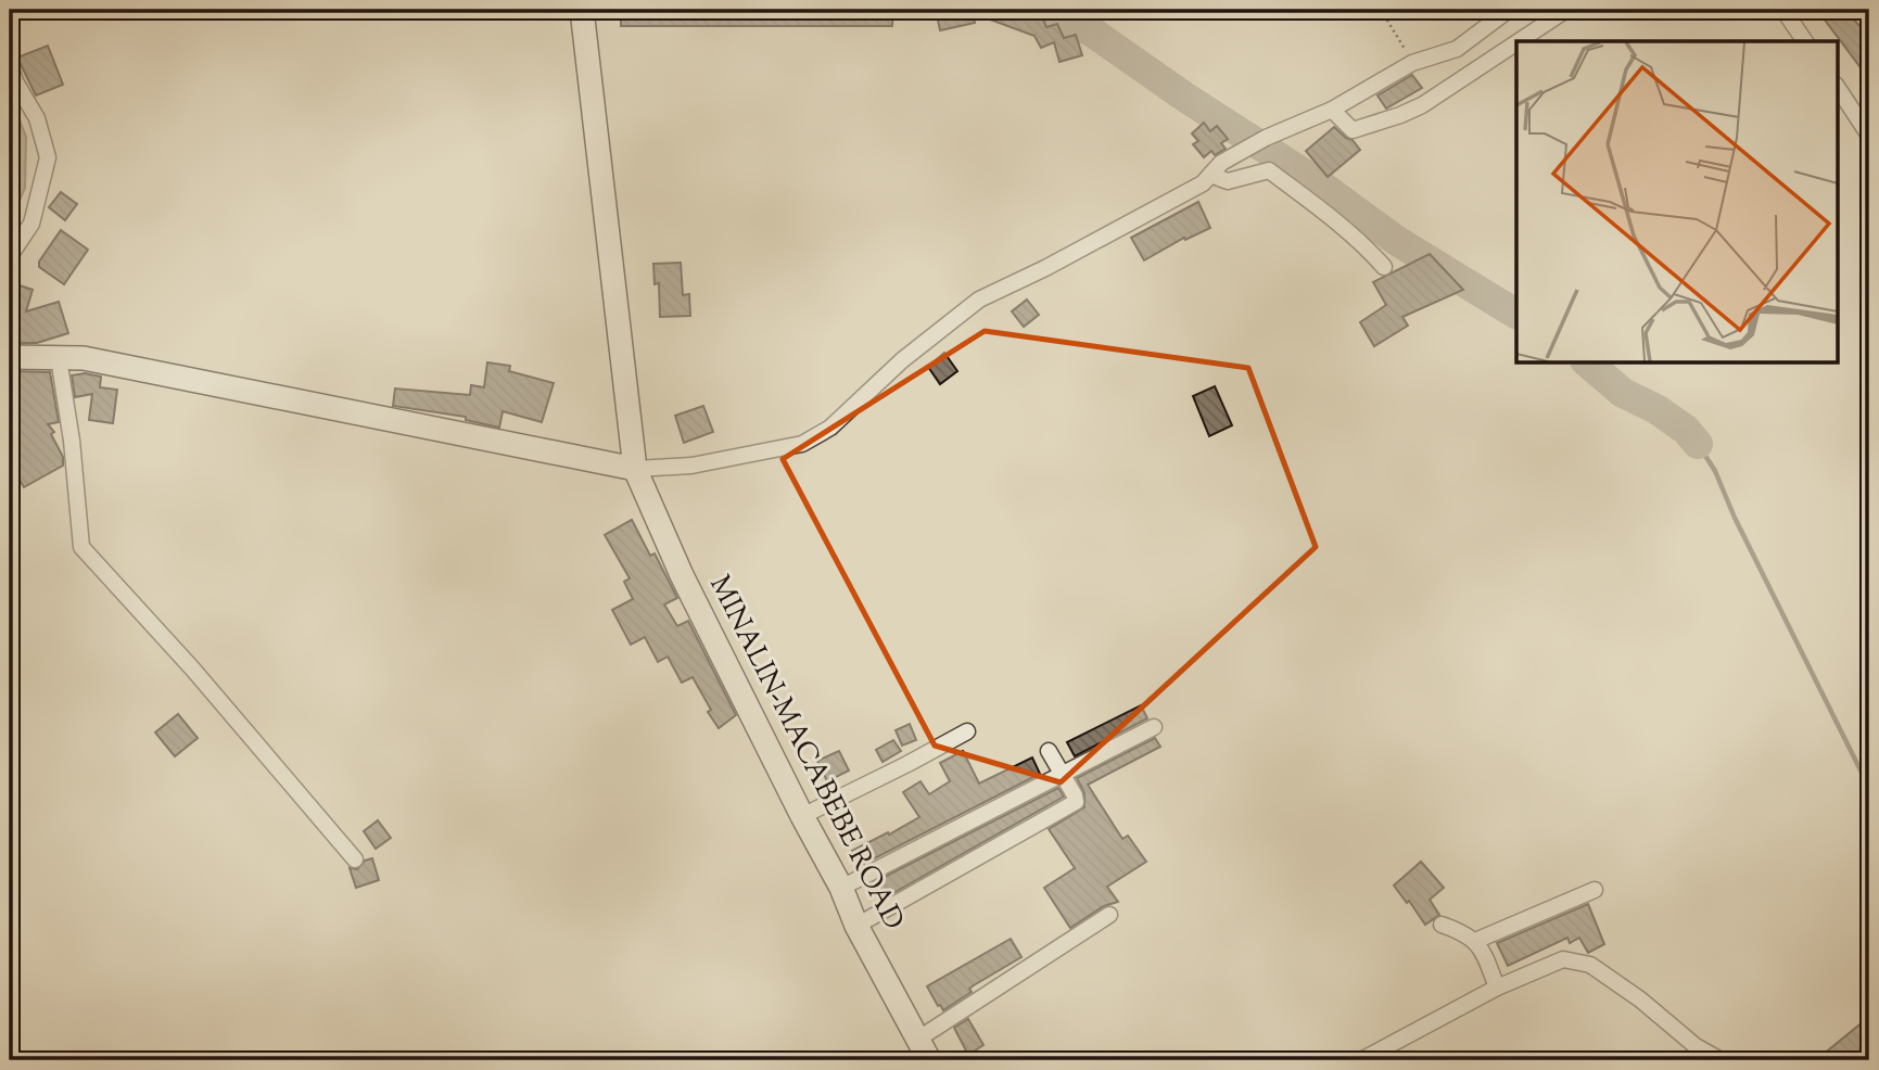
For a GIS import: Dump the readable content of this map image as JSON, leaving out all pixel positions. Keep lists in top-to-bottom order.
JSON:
{
  "streets": {
    "main road": ["MINALIN-MACABEBE ROAD"]
  }
}
